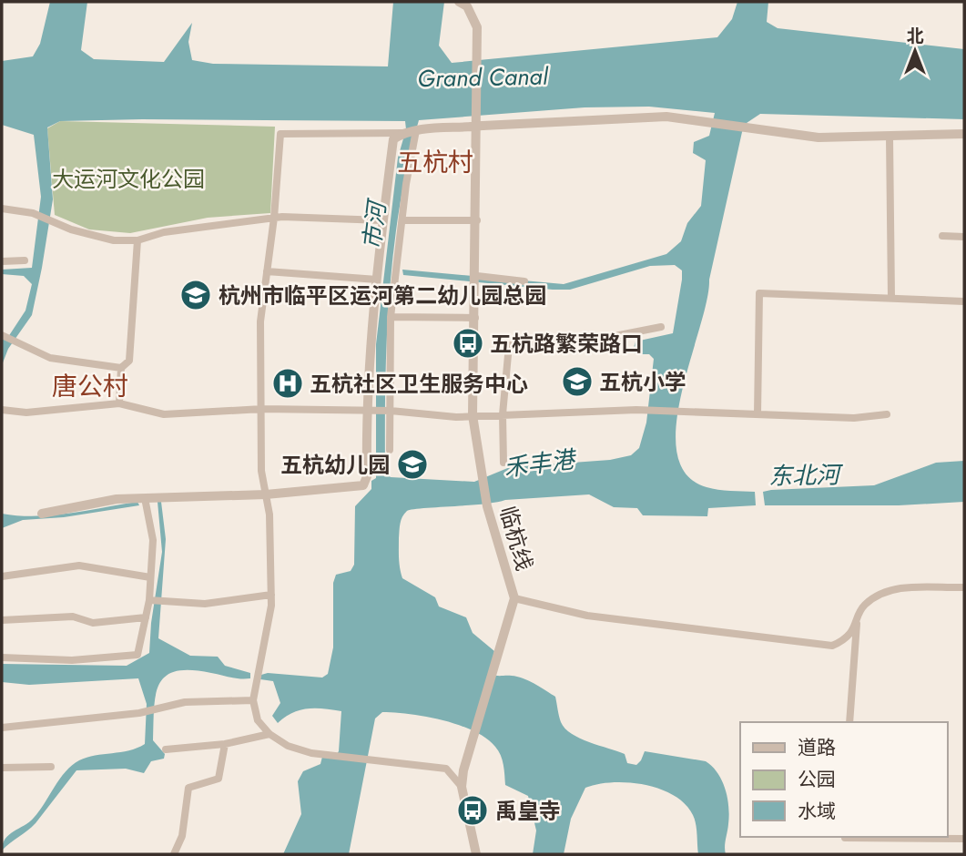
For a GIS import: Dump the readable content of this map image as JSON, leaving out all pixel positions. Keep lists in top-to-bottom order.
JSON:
{
  "streets": {
    "street": ["临杭线"]
  },
  "districts": ["五杭村", "唐公村"],
  "water": [
    "Grand Canal",
    "市河",
    "禾丰港",
    "东北河"
  ],
  "parks": ["大运河文化公园"],
  "places": {
    "school or university": ["杭州市临平区运河第二幼儿园总园", "五杭小学", "五杭幼儿园"],
    "bus stop": ["五杭路繁荣路口", "禹皇寺"],
    "hospital": ["五杭社区卫生服务中心"]
  },
  "legend": ["道路", "公园", "水域"],
  "north": "top"
}
